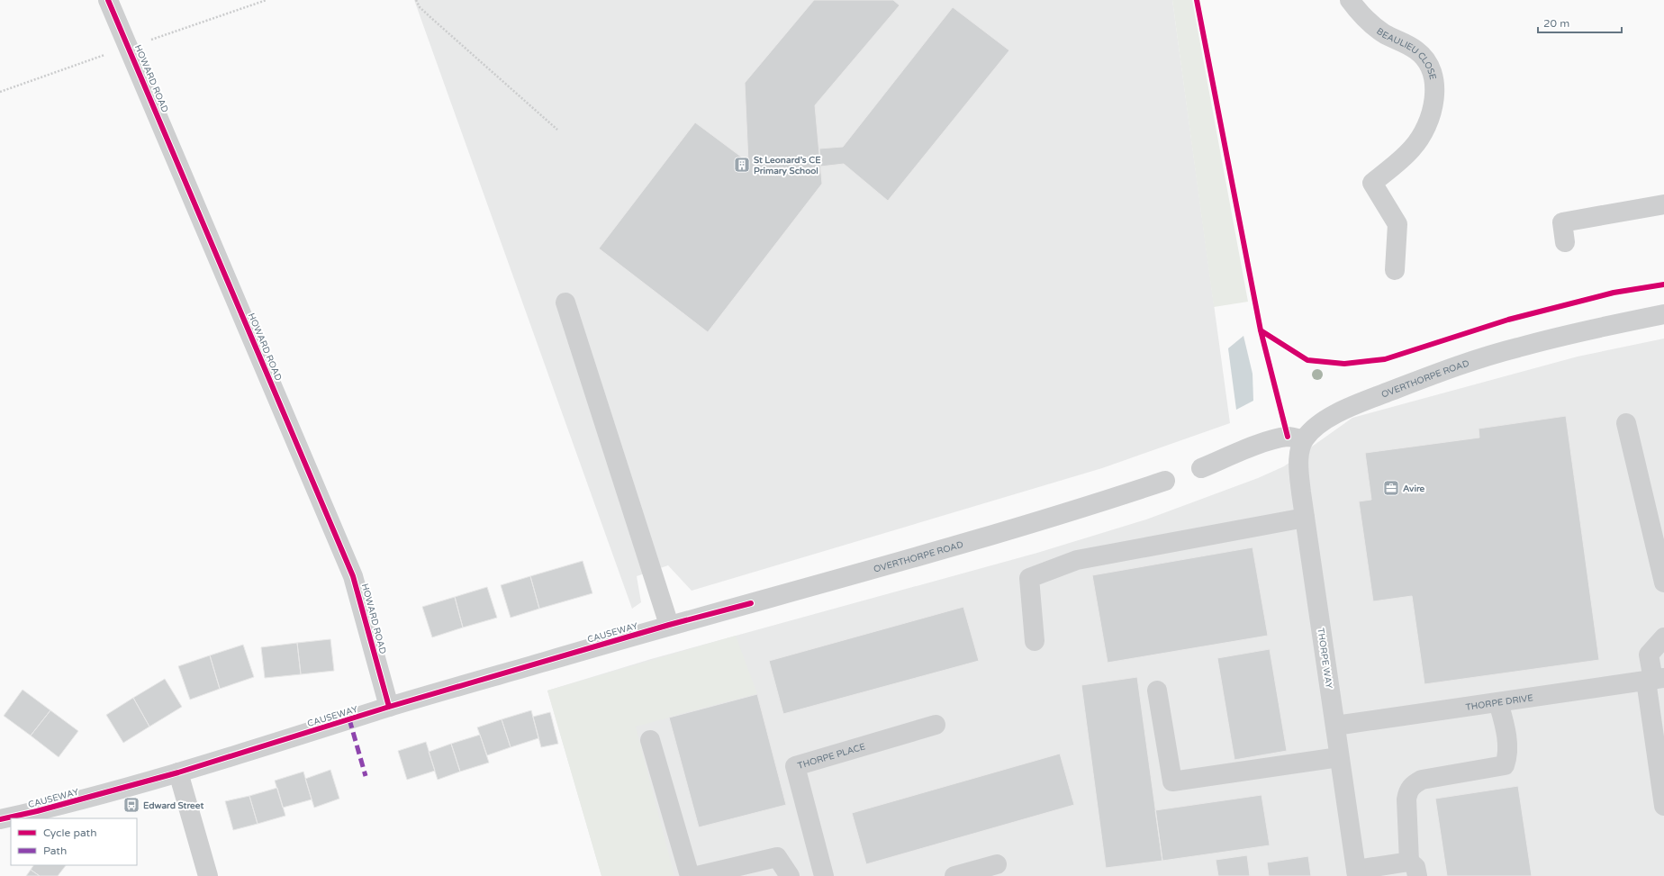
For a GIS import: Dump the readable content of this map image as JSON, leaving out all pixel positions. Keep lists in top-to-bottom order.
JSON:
{
  "streets": {
    "street": [
      "BEAULIEU CLOSE",
      "HOWARD ROAD",
      "OVERTHORPE ROAD",
      "CAUSEWAY",
      "THORPE WAY",
      "THORPE DRIVE",
      "THORPE PLACE"
    ]
  },
  "crossings": [
    ["HOWARD ROAD", "CAUSEWAY"],
    ["OVERTHORPE ROAD", "CAUSEWAY"],
    ["OVERTHORPE ROAD", "THORPE WAY"],
    ["THORPE WAY", "THORPE DRIVE"]
  ],
  "places": {
    "building": ["St Leonard’s CE Primary School"],
    "office": ["Avire"],
    "bus stop": ["Edward Street"]
  },
  "legend": ["Cycle path", "Path"],
  "scale_bar": "20 m"
}
